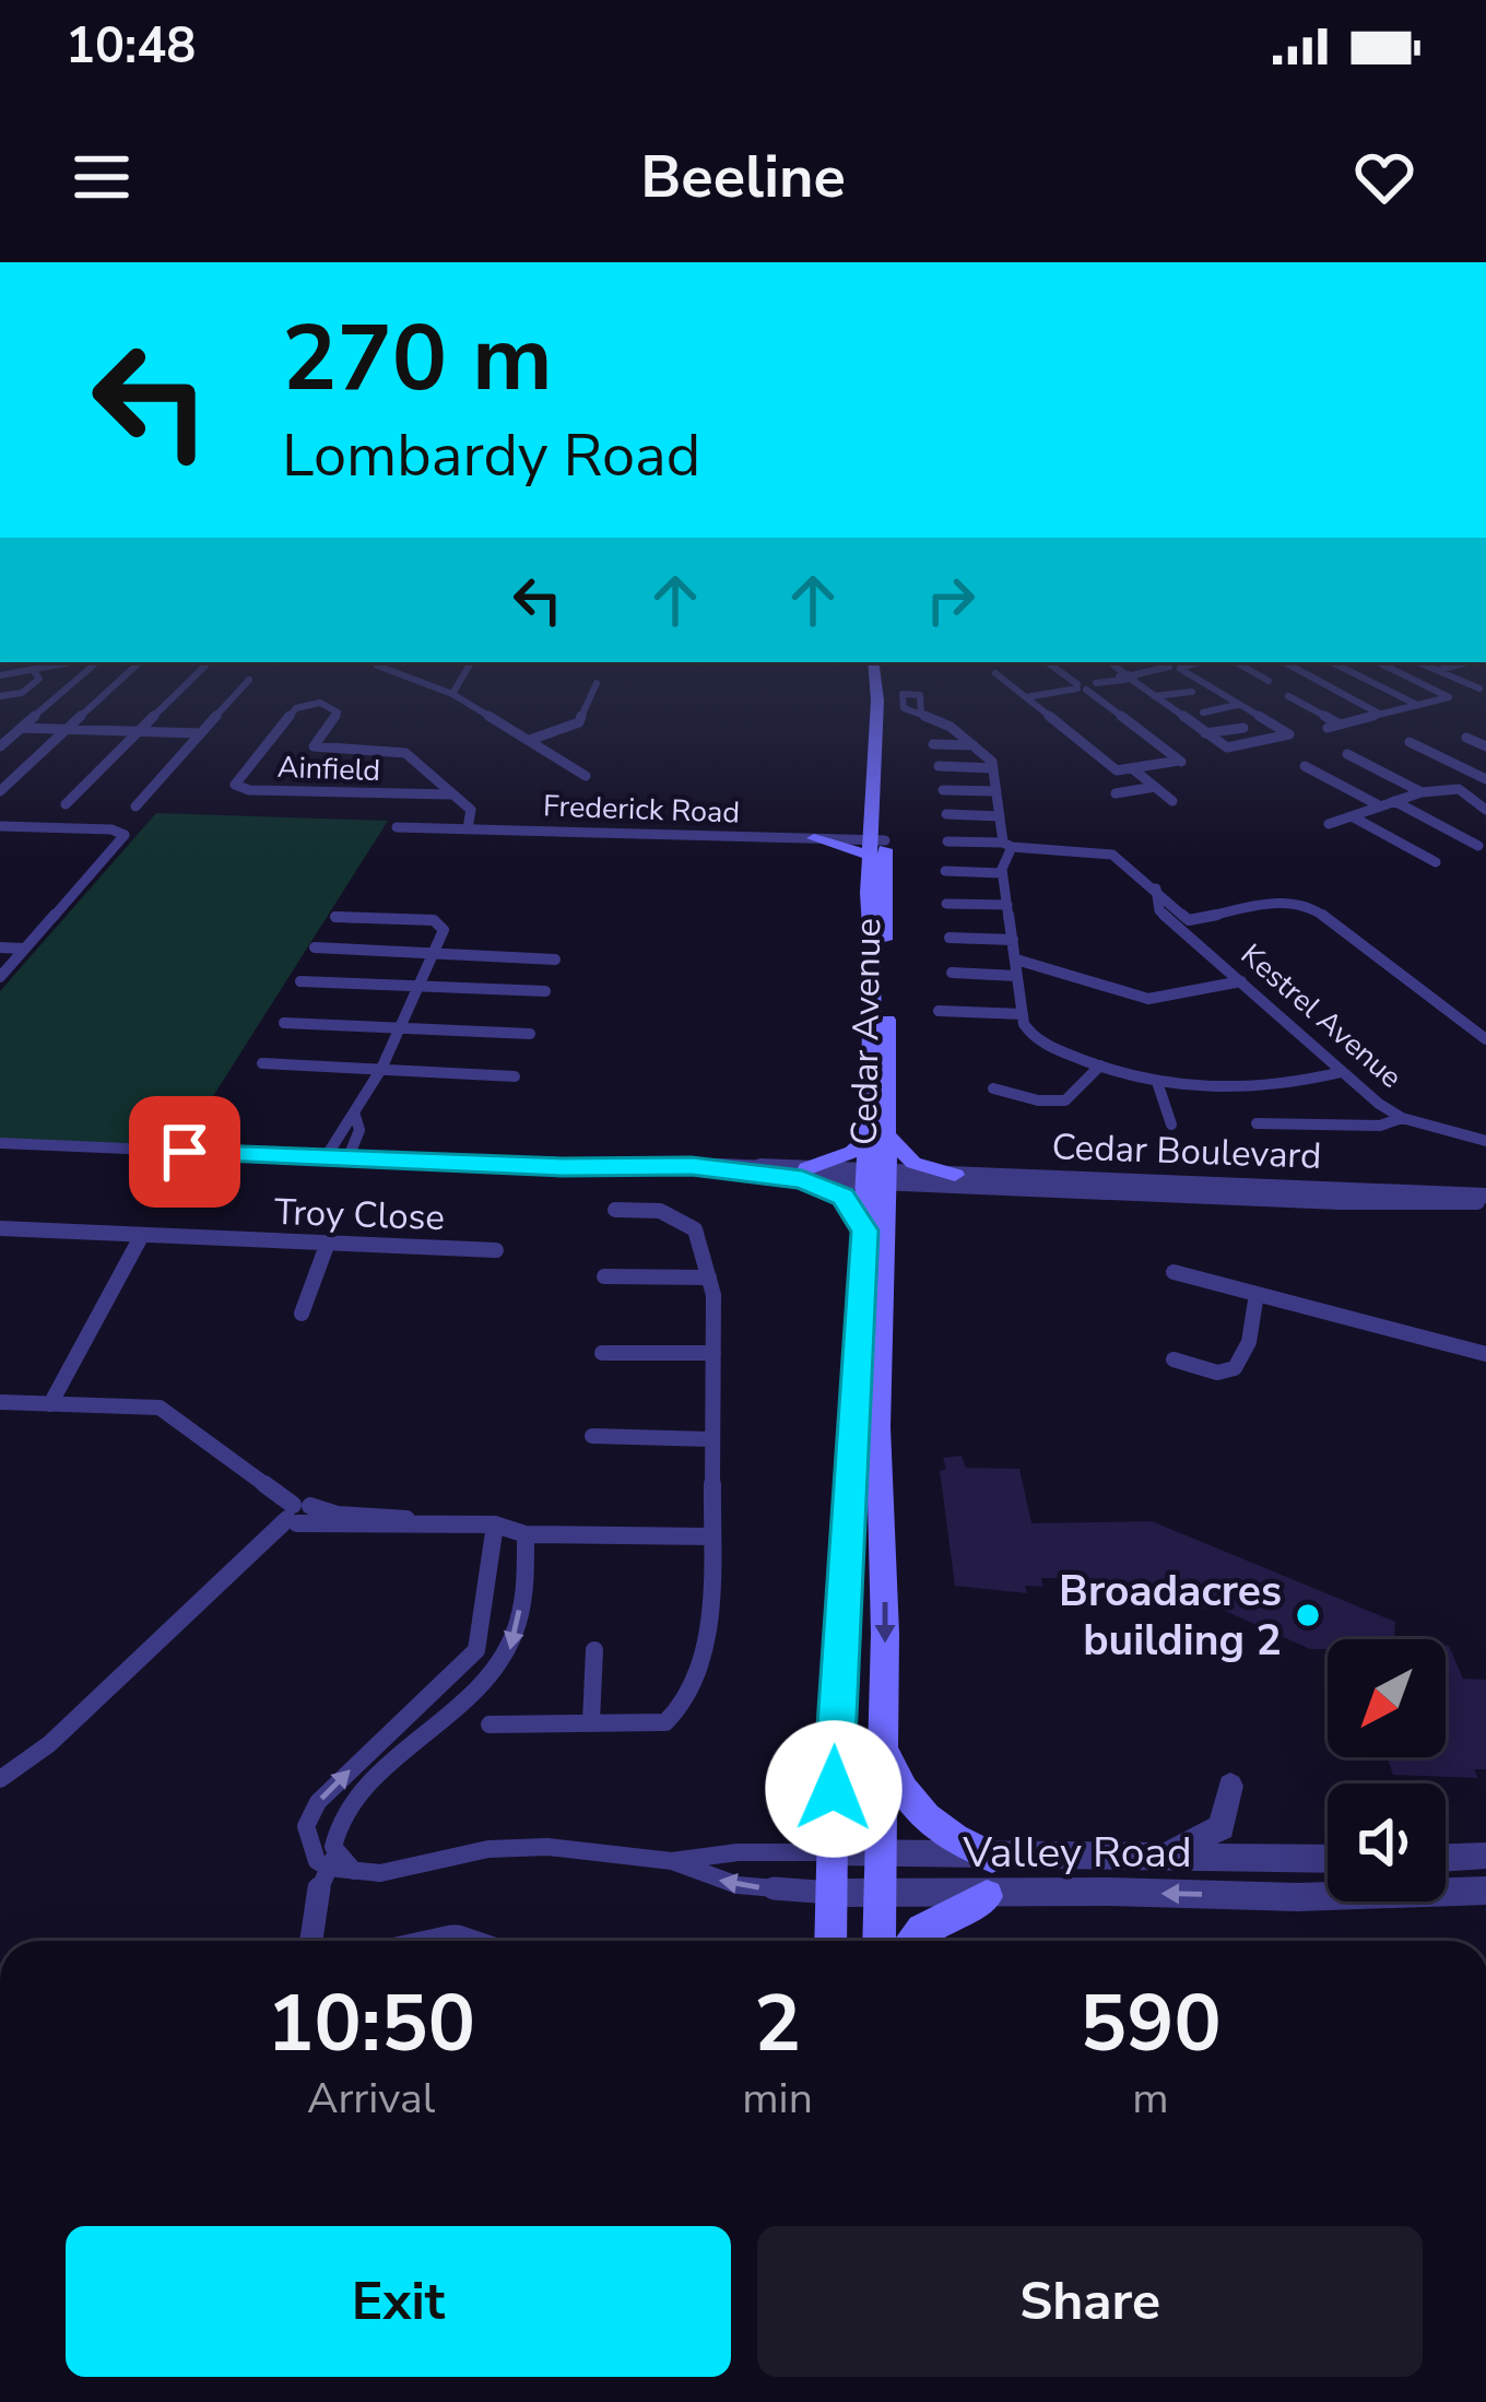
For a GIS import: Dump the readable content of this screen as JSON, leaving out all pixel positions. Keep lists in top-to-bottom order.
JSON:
{
  "streets": {
    "main road": ["Cedar Avenue"],
    "street": [
      "Ainfield",
      "Frederick Road",
      "Kestrel Avenue",
      "Cedar Boulevard",
      "Troy Close",
      "Valley Road"
    ]
  },
  "crossings": [
    ["Ainfield", "Frederick Road"],
    ["Cedar Avenue", "Cedar Boulevard"],
    ["Cedar Avenue", "Valley Road"]
  ],
  "places": ["Broadacres building 2"],
  "north": "bottom left",
  "page": {
    "status": "10:48",
    "header": "Beeline",
    "turn": ["270 m", "Lombardy Road"],
    "eta": [
      "10:50",
      "Arrival",
      "2",
      "min",
      "590",
      "m"
    ],
    "buttons": ["Exit", "Share"]
  }
}
